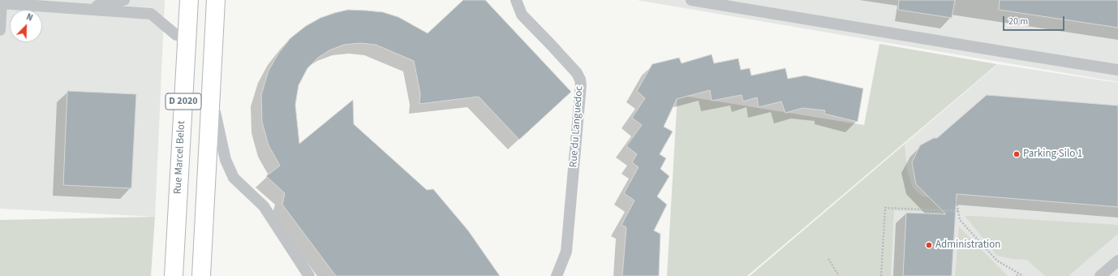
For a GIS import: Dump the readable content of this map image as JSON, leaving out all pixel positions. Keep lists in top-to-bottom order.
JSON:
{
  "streets": {
    "main road": ["D 2020", "Rue Marcel Belot"],
    "lane": ["Rue du Languedoc"]
  },
  "places": ["Parking Silo 1", "Administration"],
  "scale_bar": "20 m",
  "north": "top right"
}
